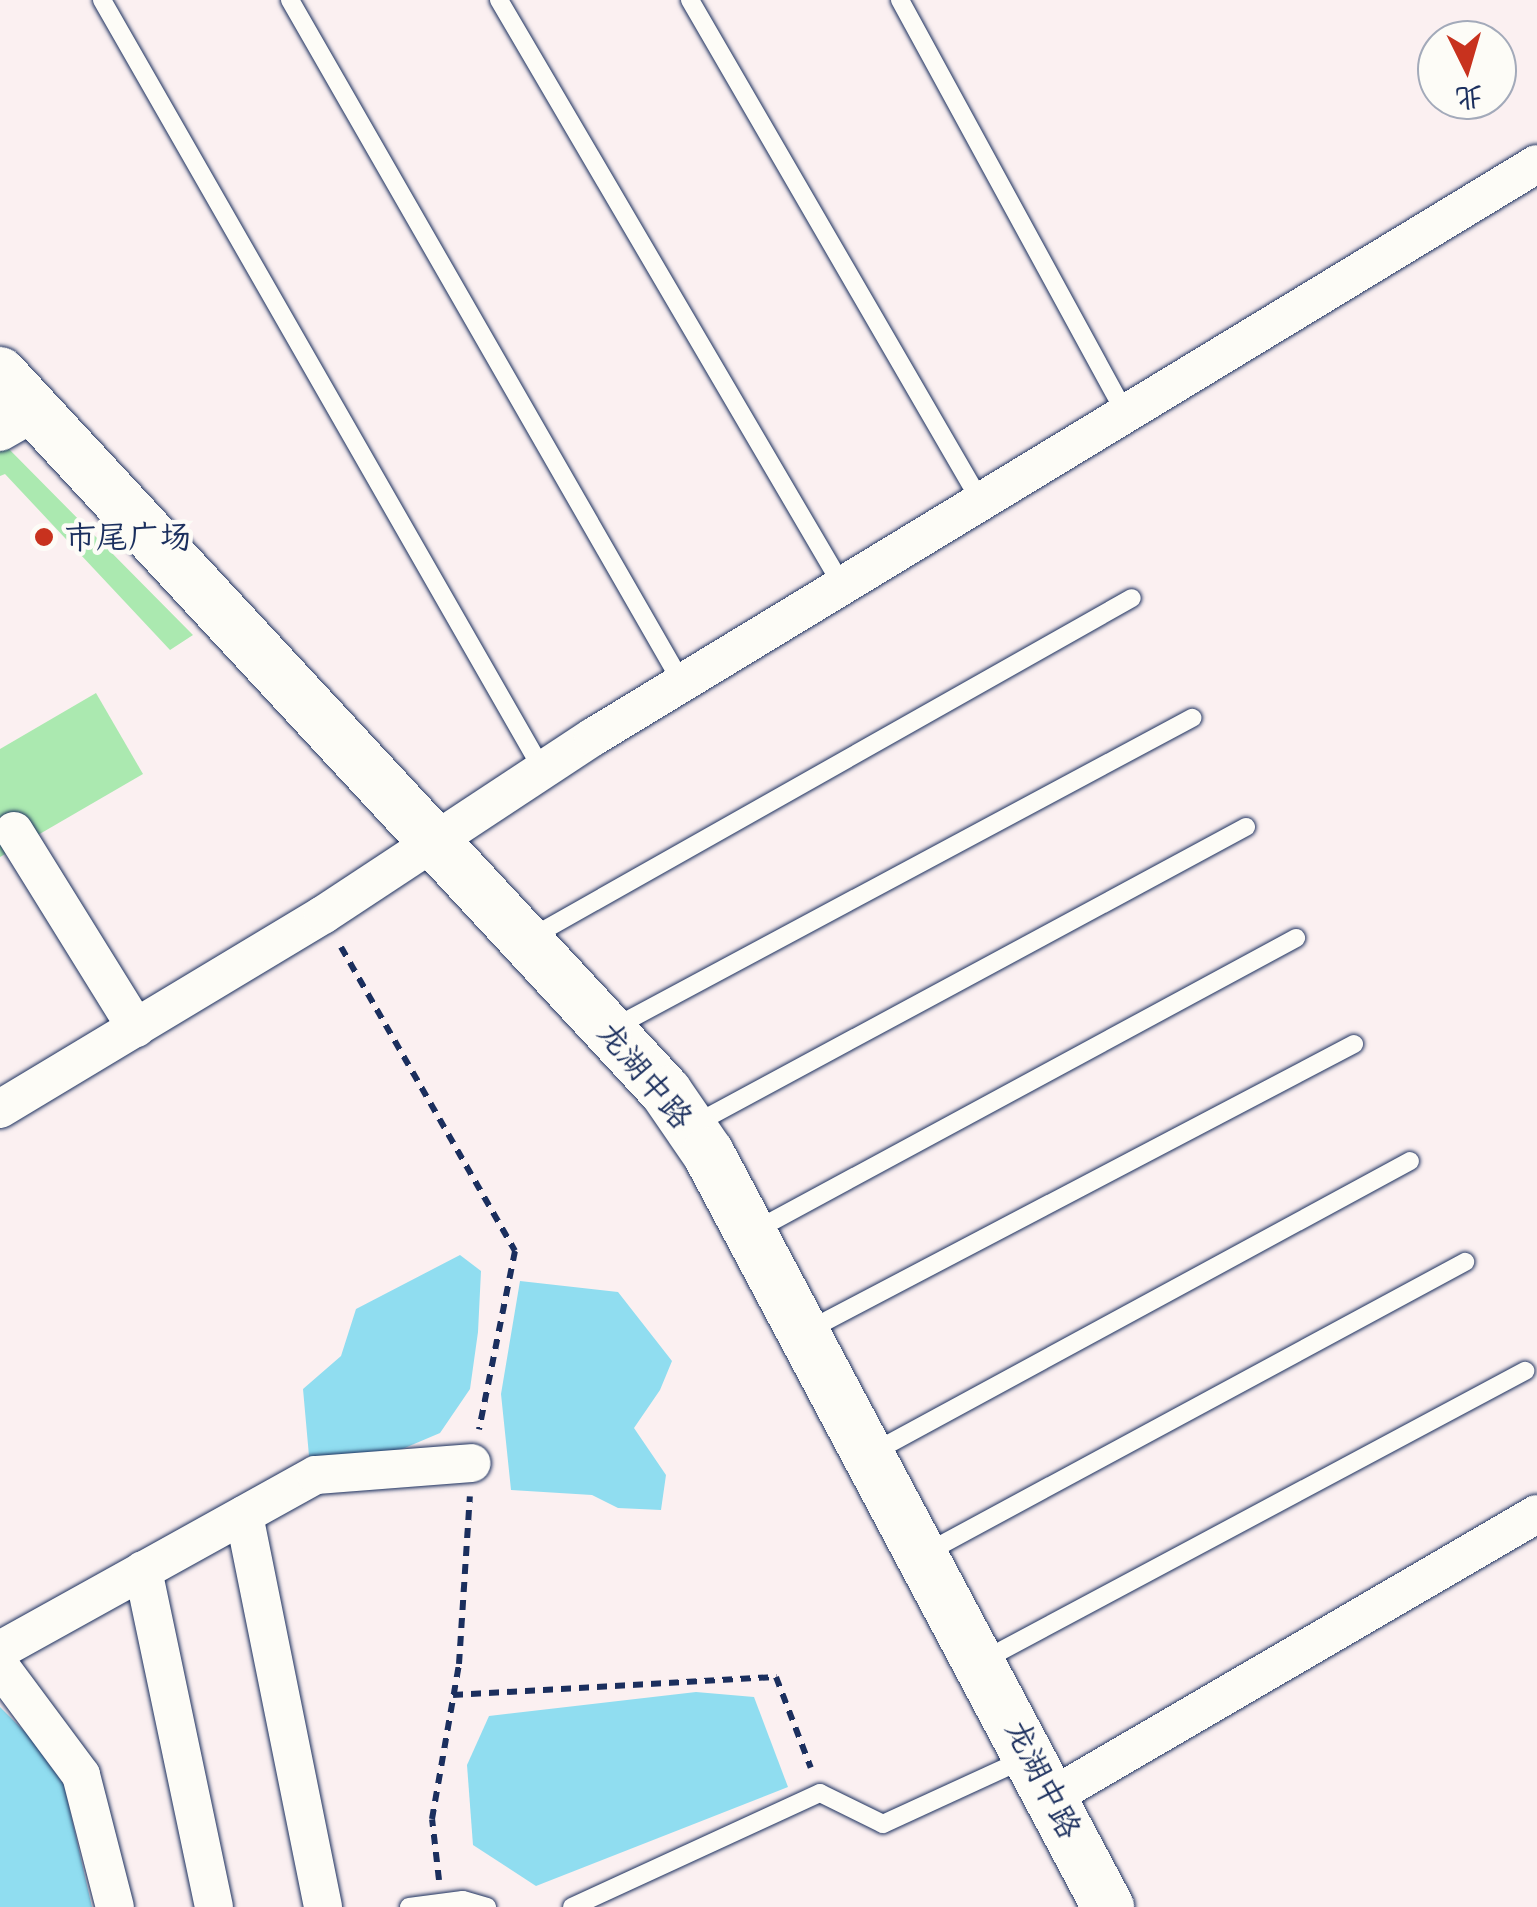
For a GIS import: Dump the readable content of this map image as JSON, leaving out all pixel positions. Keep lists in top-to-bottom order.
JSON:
{
  "streets": {
    "street": ["龙湖中路"]
  },
  "places": ["市尾广场"],
  "north": "bottom"
}
